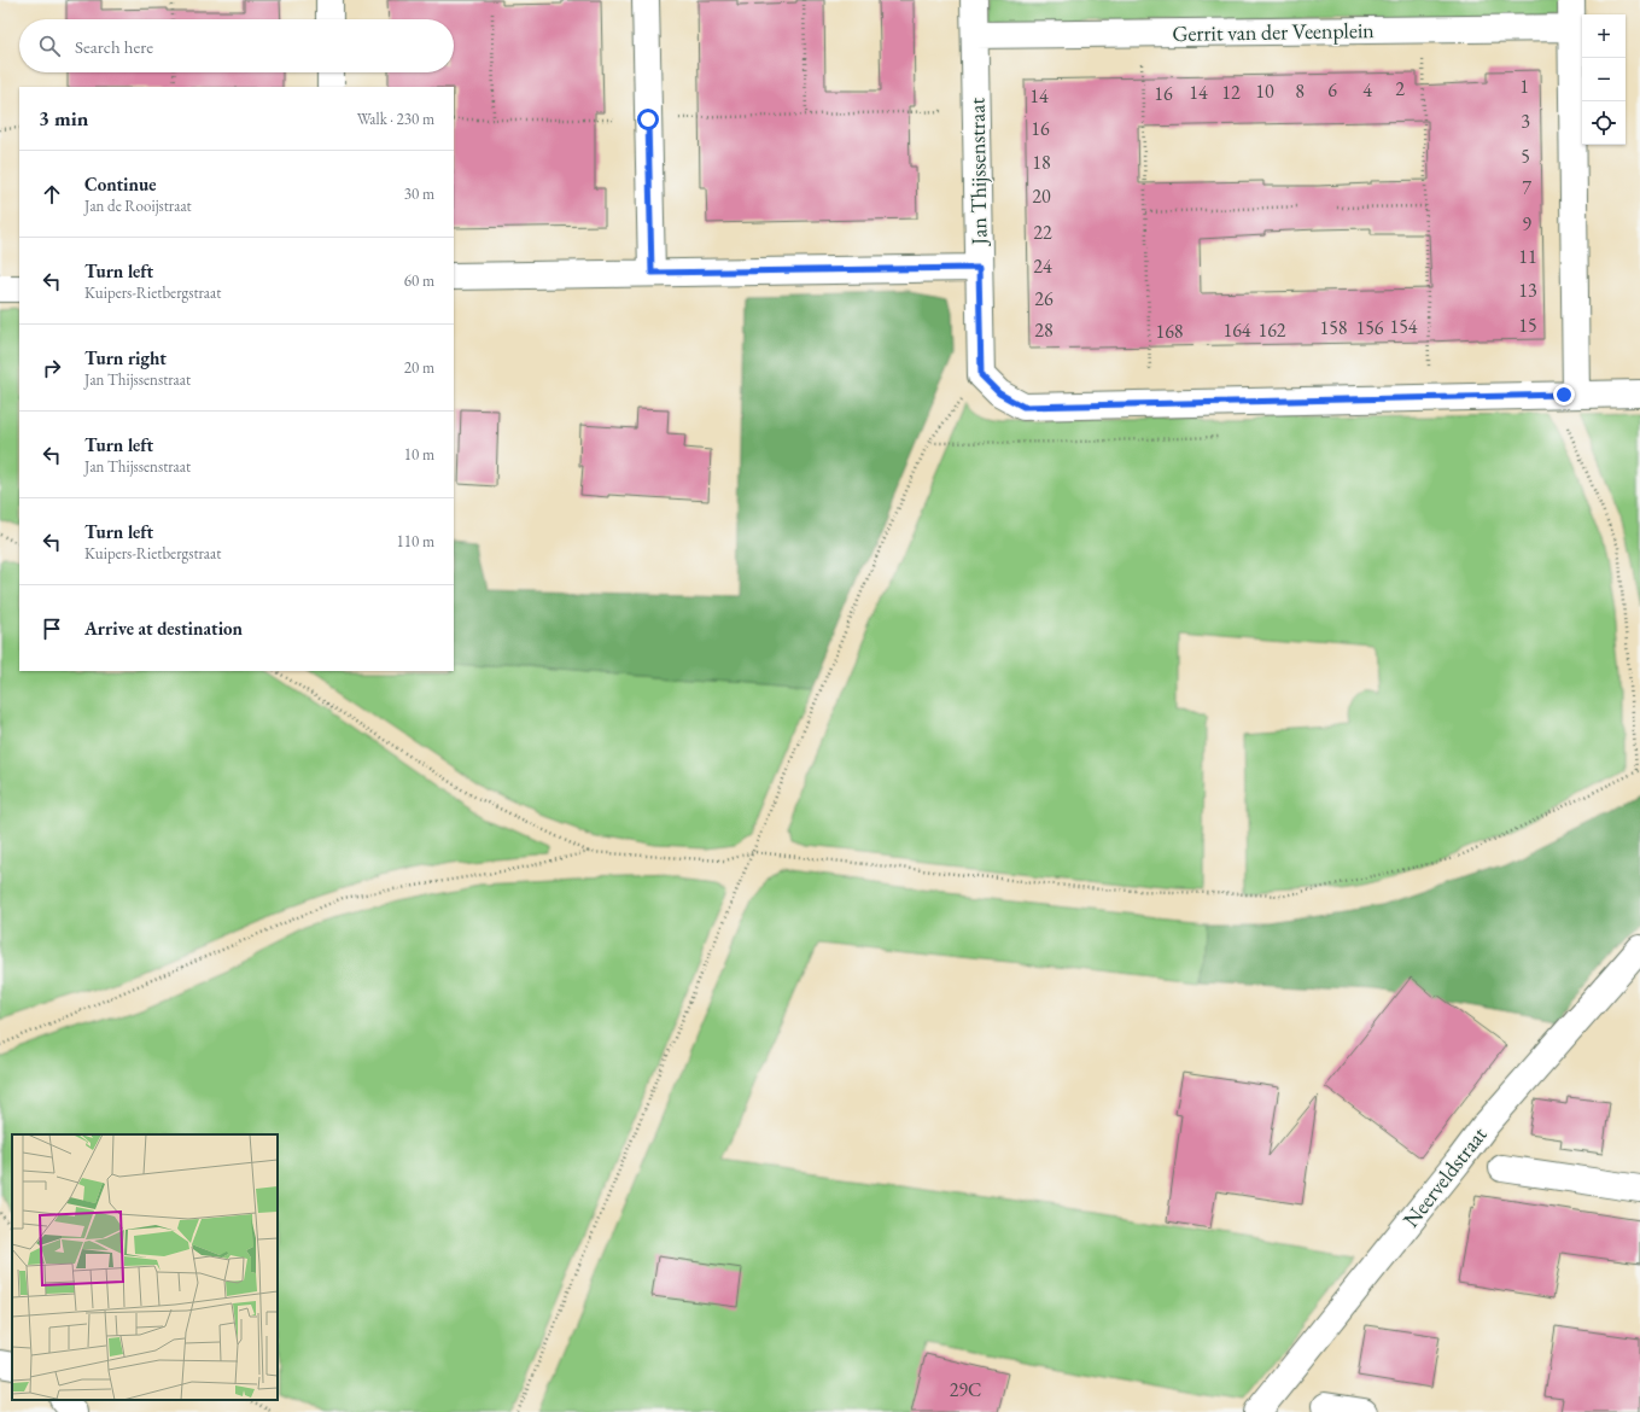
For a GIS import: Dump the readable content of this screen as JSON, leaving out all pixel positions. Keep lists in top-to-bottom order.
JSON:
{
  "streets": {
    "street": ["Gerrit van der Veenplein", "Jan Thijssenstraat", "Neerveldstraat"]
  },
  "crossings": [
    ["Gerrit van der Veenplein", "Jan Thijssenstraat"]
  ],
  "house_numbers": [
    "1",
    "2",
    "6",
    "4",
    "10",
    "8",
    "14",
    "12",
    "16",
    "14",
    "3",
    "16",
    "5",
    "18",
    "7",
    "20",
    "9",
    "22",
    "11",
    "24",
    "13",
    "26",
    "15",
    "154",
    "158",
    "156",
    "28",
    "164",
    "162",
    "168",
    "29C"
  ],
  "page": {
    "map_buttons": ["+", "−"],
    "search": "Search here",
    "heading": ["3 min", "Walk · 230 m"],
    "list": [
      ["Continue", "Jan de Rooijstraat", "30 m"],
      ["Turn left", "Kuipers-Rietbergstraat", "60 m"],
      ["Turn right", "Jan Thijssenstraat", "20 m"],
      ["Turn left", "Jan Thijssenstraat", "10 m"],
      ["Turn left", "Kuipers-Rietbergstraat", "110 m"],
      "Arrive at destination"
    ]
  }
}
